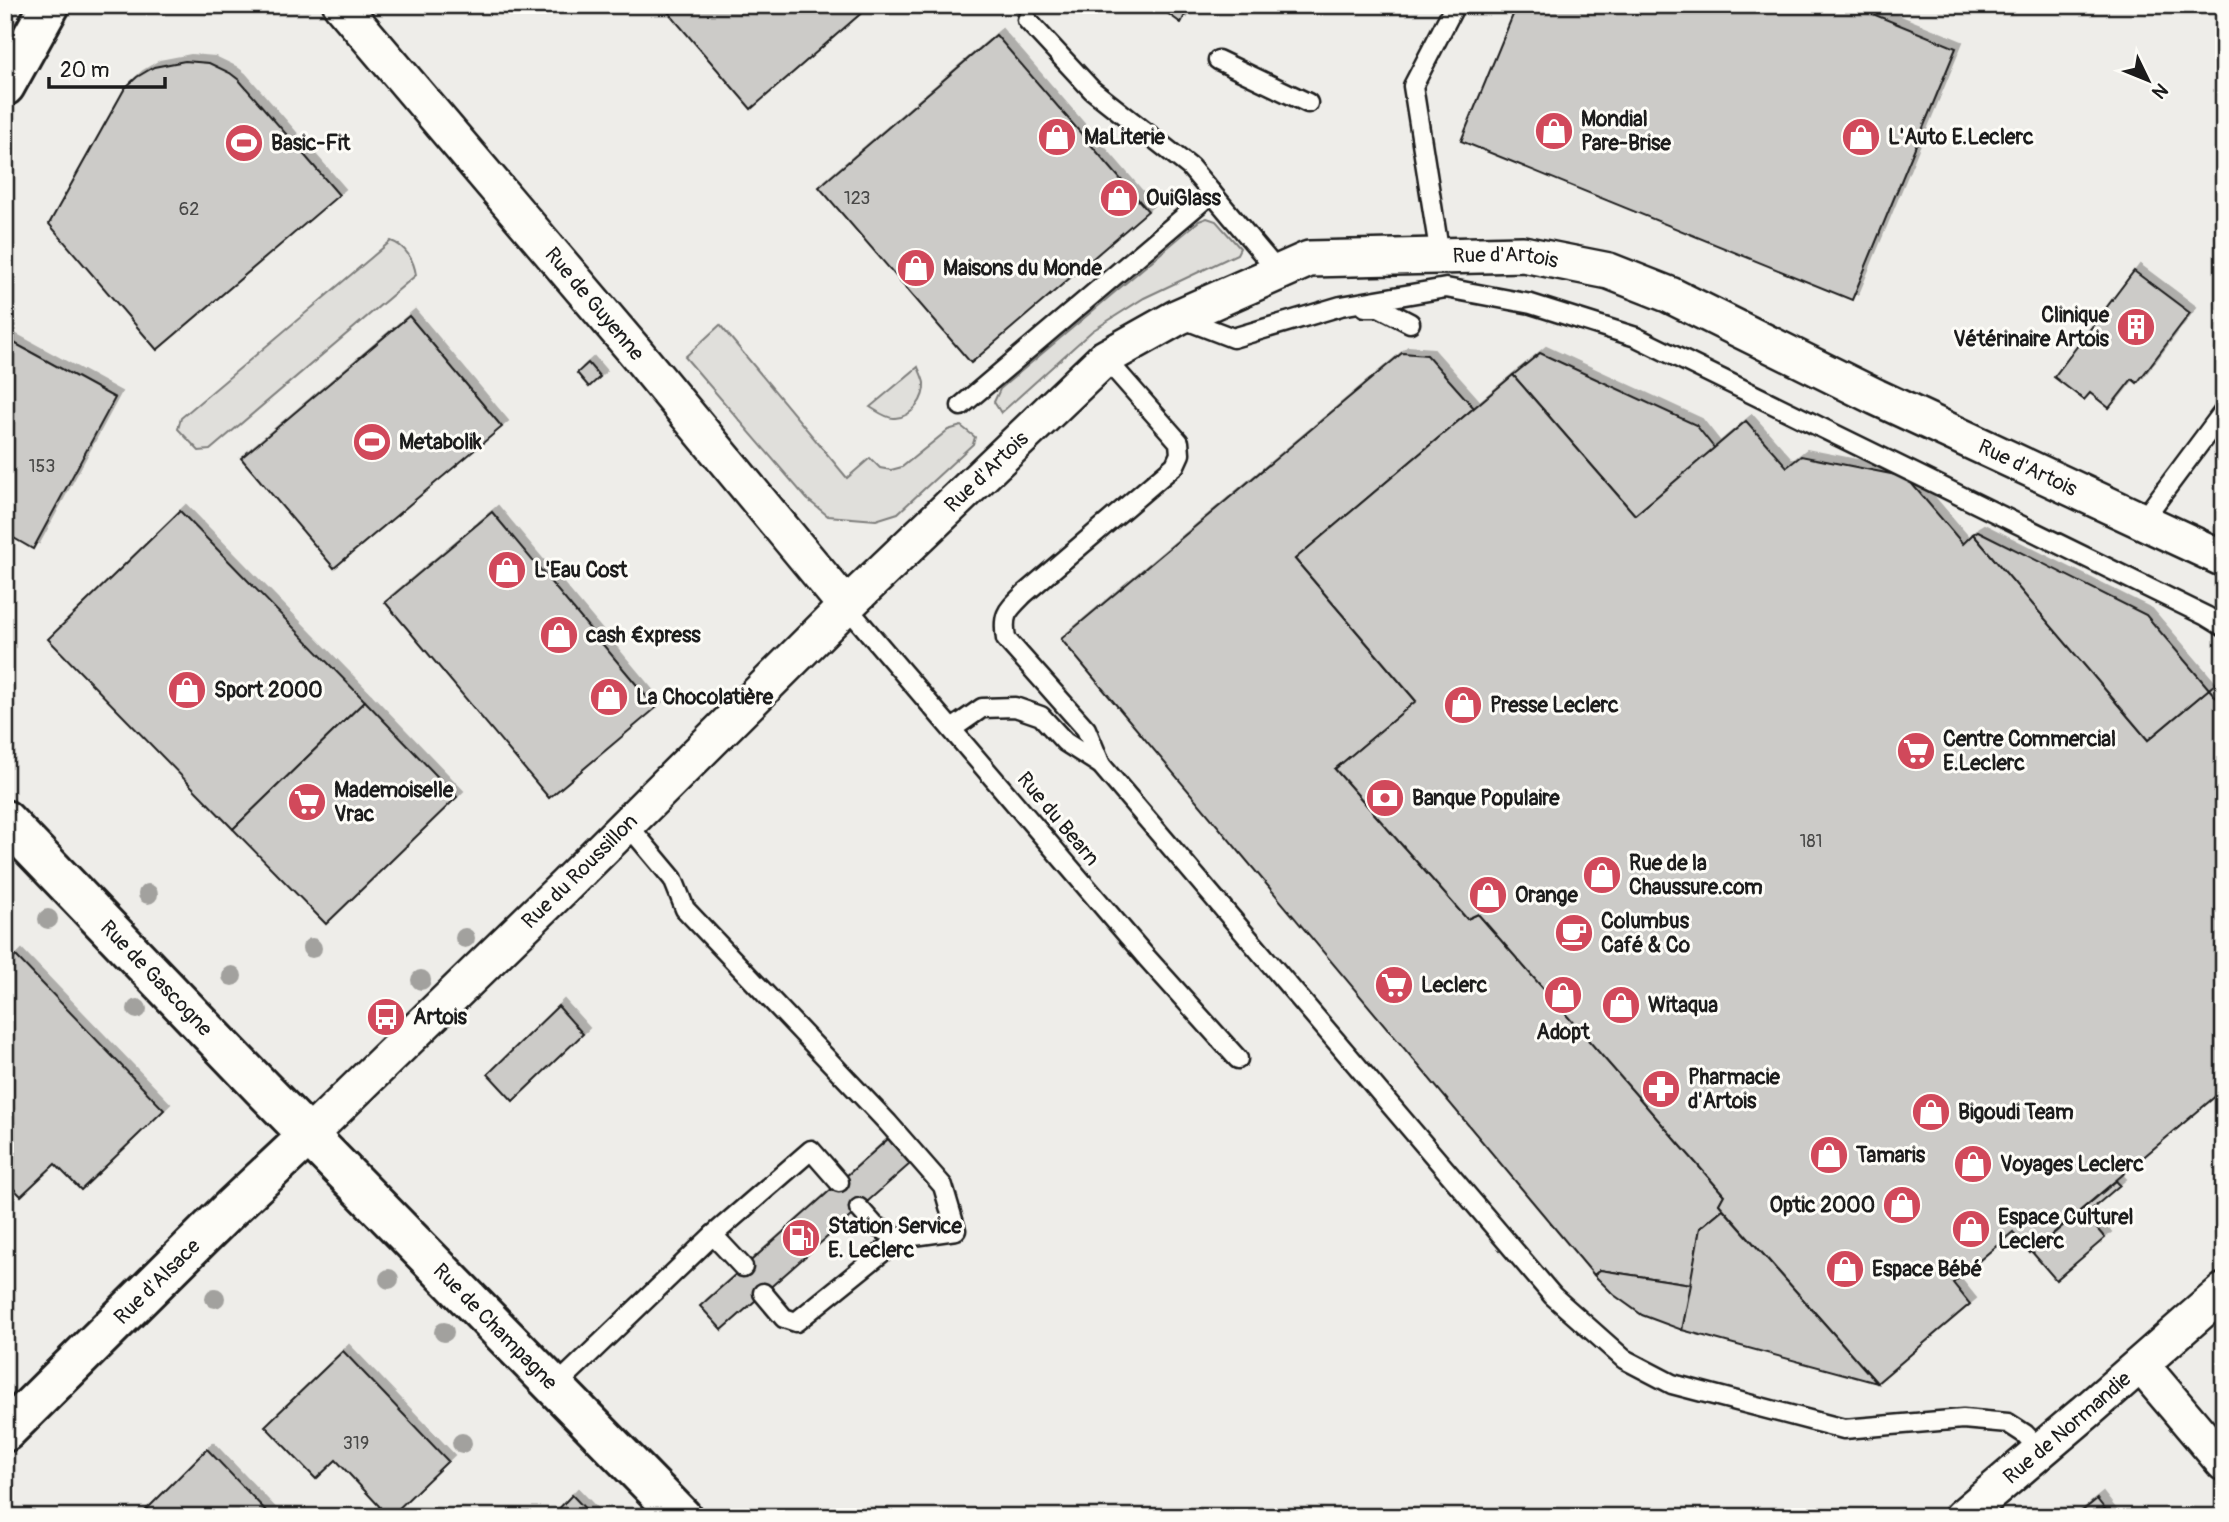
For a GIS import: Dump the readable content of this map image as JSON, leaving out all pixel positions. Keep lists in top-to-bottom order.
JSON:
{
  "streets": {
    "street": [
      "Rue d'Artois",
      "Rue de Guyenne",
      "Rue du Roussillon",
      "Rue de Gascogne",
      "Rue d'Alsace",
      "Rue de Champagne",
      "Rue de Normandie"
    ],
    "lane": ["Rue du Bearn"]
  },
  "crossings": [
    ["Rue d'Artois", "Rue de Guyenne"],
    ["Rue d'Artois", "Rue du Bearn"],
    ["Rue d'Artois", "Rue du Roussillon"],
    ["Rue de Guyenne", "Rue du Bearn"],
    ["Rue de Guyenne", "Rue du Roussillon"],
    ["Rue du Bearn", "Rue du Roussillon"],
    ["Rue du Roussillon", "Rue de Gascogne"],
    ["Rue du Roussillon", "Rue d'Alsace"],
    ["Rue du Roussillon", "Rue de Champagne"],
    ["Rue de Gascogne", "Rue d'Alsace"],
    ["Rue de Gascogne", "Rue de Champagne"],
    ["Rue d'Alsace", "Rue de Champagne"]
  ],
  "places": {
    "shop": [
      "Mondial Pare-Brise",
      "MaLiterie",
      "L'Auto E.Leclerc",
      "OuiGlass",
      "Maisons du Monde",
      "L'Eau Cost",
      "cash €xpress",
      "Sport 2000",
      "La Chocolatière",
      "Presse Leclerc",
      "Rue de la Chaussure.com",
      "Orange",
      "Adopt",
      "Witaqua",
      "Bigoudi Team",
      "Tamaris",
      "Voyages Leclerc",
      "Optic 2000",
      "Espace Culturel Leclerc",
      "Espace Bébé"
    ],
    "sports": ["Basic-Fit", "Metabolik"],
    "building": ["Clinique Vétérinaire Artois"],
    "supermarket": ["Centre Commercial E.Leclerc", "Mademoiselle Vrac", "Leclerc"],
    "bank": ["Banque Populaire"],
    "cafe": ["Columbus Café & Co"],
    "bus stop": ["Artois"],
    "pharmacy": ["Pharmacie d'Artois"],
    "fuel station": ["Station Service E. Leclerc"]
  },
  "house_numbers": [
    "123",
    "62",
    "153",
    "181",
    "319"
  ],
  "scale_bar": "20 m",
  "north": "bottom right"
}
